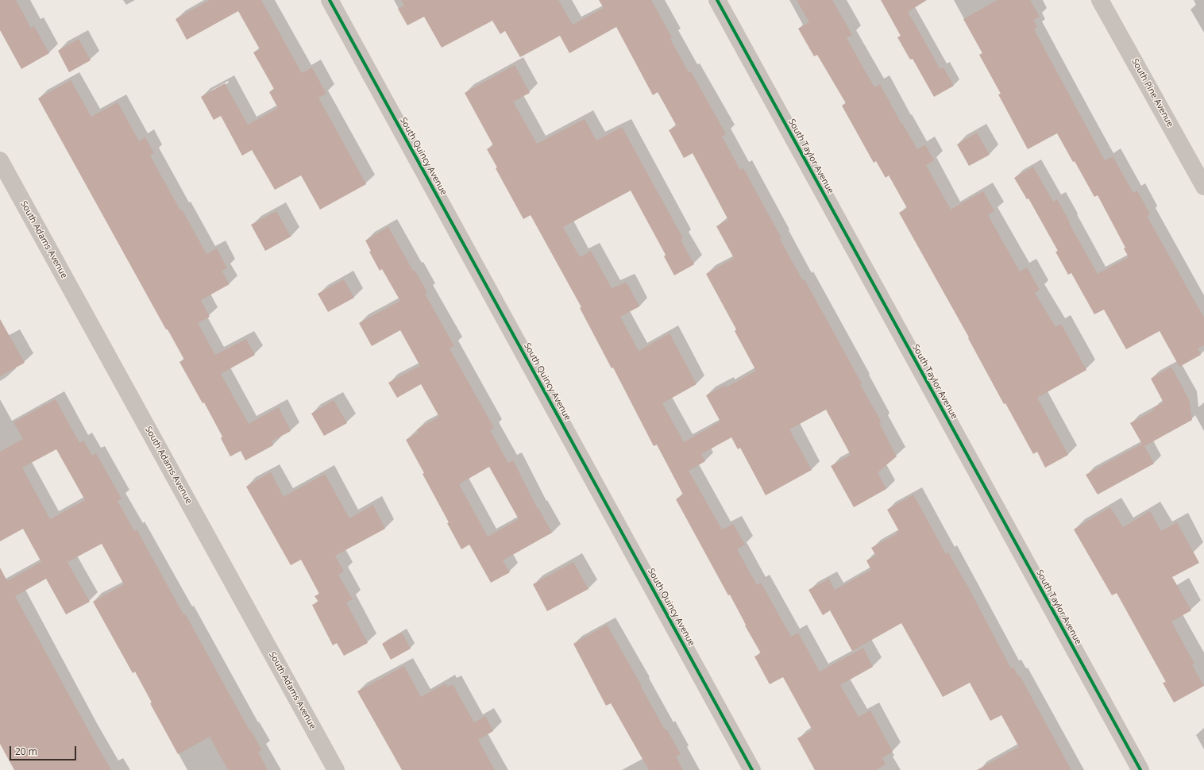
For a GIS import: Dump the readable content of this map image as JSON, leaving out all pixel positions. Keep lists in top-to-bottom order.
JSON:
{
  "streets": {
    "street": [
      "South Pine Avenue",
      "South Quincy Avenue",
      "South Taylor Avenue",
      "South Adams Avenue"
    ]
  },
  "scale_bar": "20 m"
}
